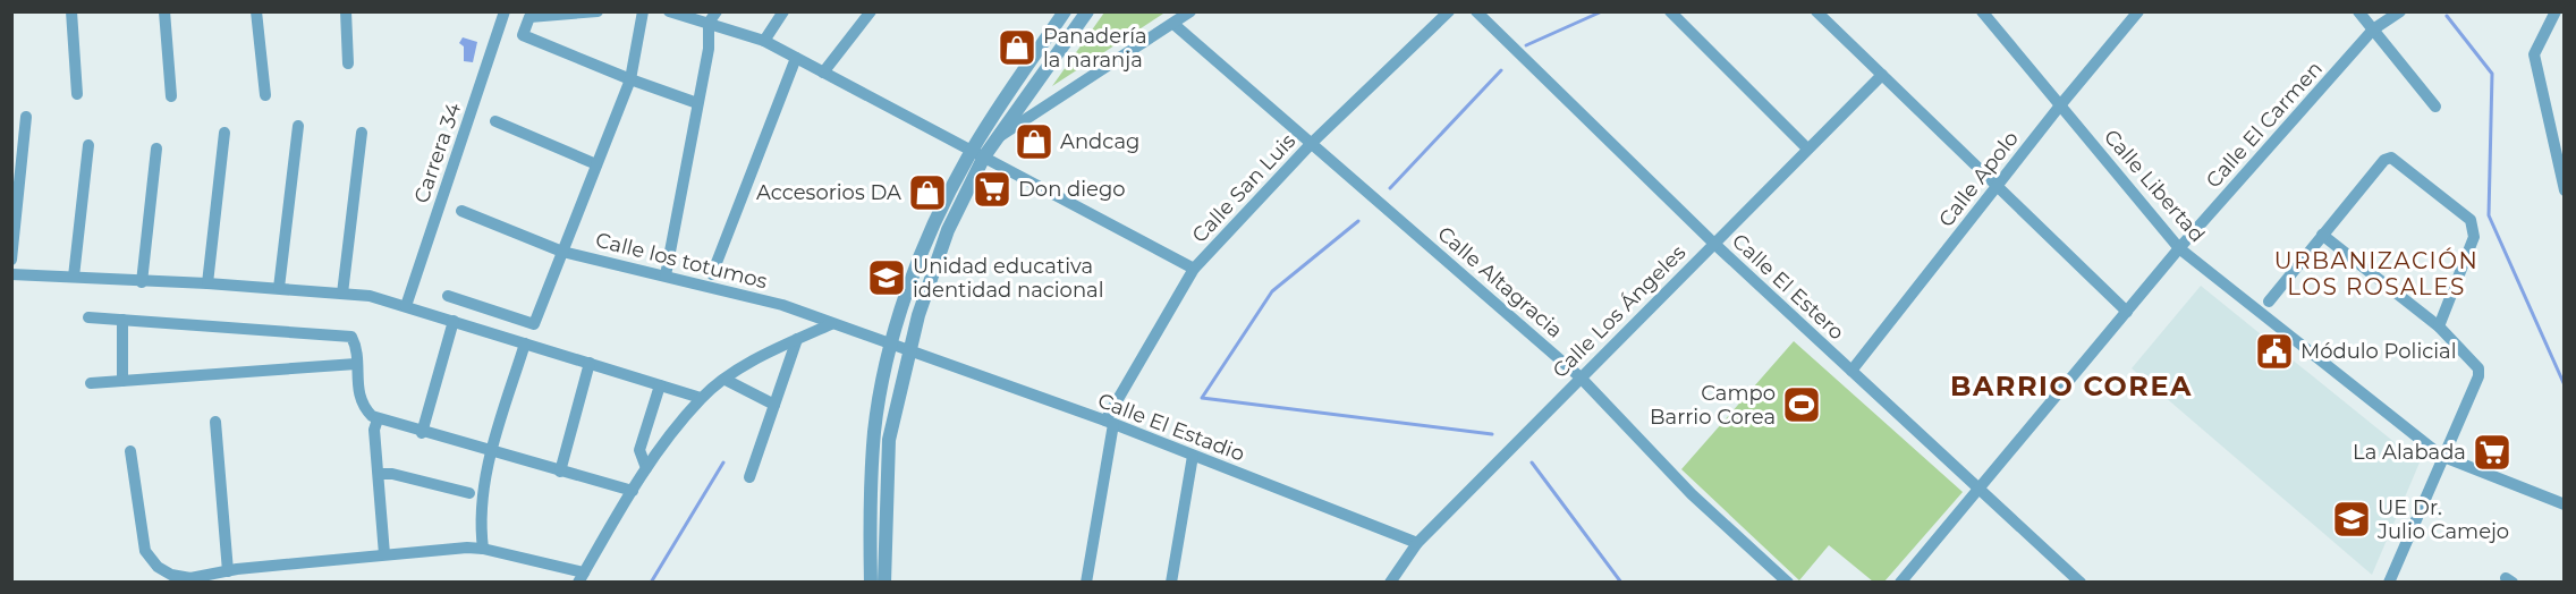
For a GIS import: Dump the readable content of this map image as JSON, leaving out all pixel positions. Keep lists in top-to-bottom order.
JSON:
{
  "streets": {
    "street": [
      "Calle El Carmen",
      "Carrera 34",
      "Calle Apolo",
      "Calle Libertad",
      "Calle San Luis",
      "Calle los totumos",
      "Calle Altagracia",
      "Calle El Estero",
      "Calle Los Ángeles",
      "Calle El Estadio"
    ]
  },
  "crossings": [
    ["Calle El Carmen", "Calle Libertad"],
    ["Calle El Carmen", "Calle El Estero"],
    ["Calle Apolo", "Calle Libertad"],
    ["Calle Apolo", "Calle El Estero"],
    ["Calle San Luis", "Calle Altagracia"],
    ["Calle San Luis", "Calle El Estadio"],
    ["Calle los totumos", "Calle El Estadio"],
    ["Calle Altagracia", "Calle Los Ángeles"],
    ["Calle El Estero", "Calle Los Ángeles"],
    ["Calle Los Ángeles", "Calle El Estadio"]
  ],
  "districts": ["URBANIZACIÓN LOS ROSALES", "BARRIO COREA"],
  "places": {
    "shop": ["Panadería la naranja", "Andcag", "Accesorios DA"],
    "supermarket": ["Don diego", "La Alabada"],
    "school or university": ["Unidad educativa identidad nacional", "UE Dr. Julio Camejo"],
    "public building": ["Módulo Policial"],
    "sports": ["Campo Barrio Corea"]
  }
}
